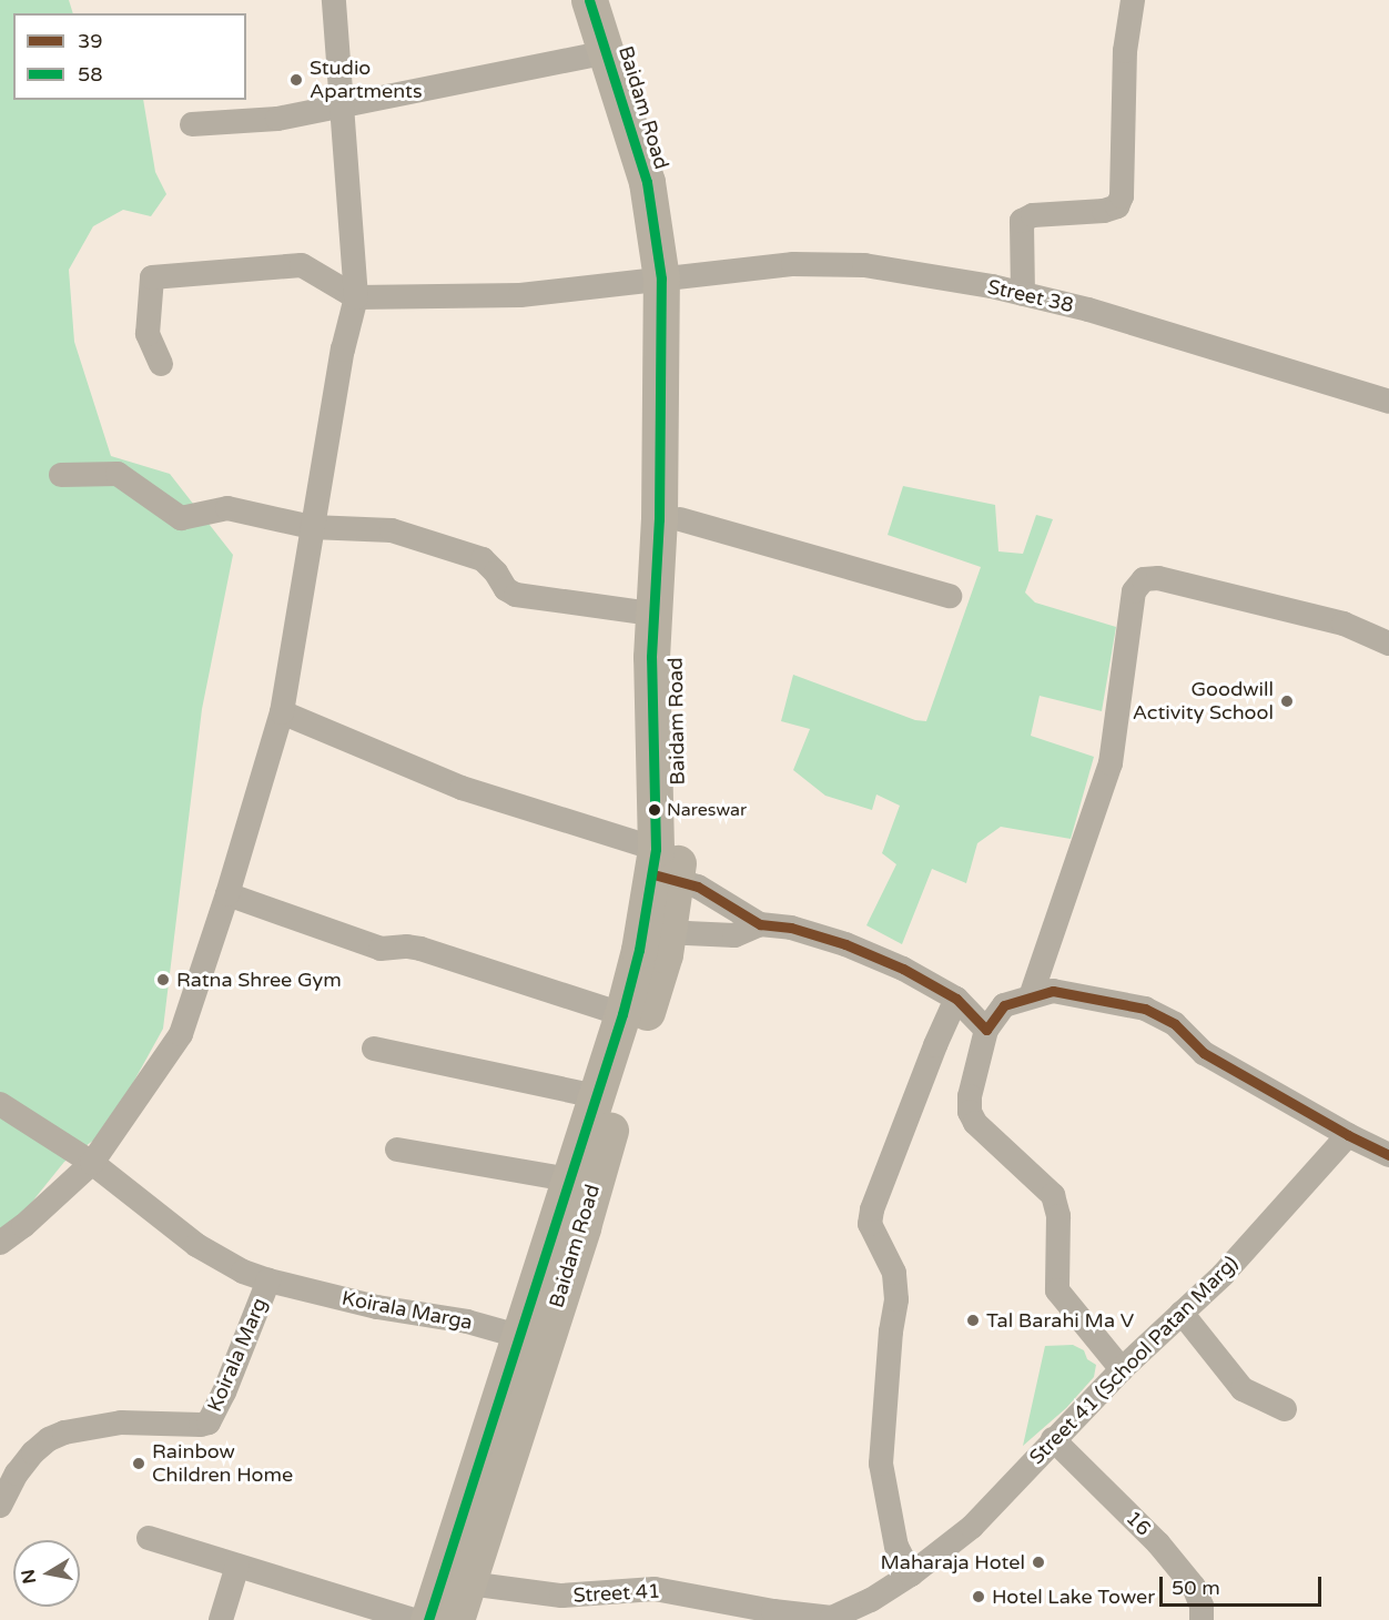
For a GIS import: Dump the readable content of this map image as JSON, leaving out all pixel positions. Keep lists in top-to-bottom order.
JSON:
{
  "streets": {
    "main road": ["Baidam Road"],
    "street": [
      "Street 38",
      "Koirala Marga",
      "Koirala Marg",
      "Street 41 (School Patan Marg)",
      "16",
      "Street 41"
    ]
  },
  "crossings": [
    ["Baidam Road", "Street 38"],
    ["Baidam Road", "Koirala Marga"],
    ["Baidam Road", "Street 41"],
    ["Koirala Marga", "Koirala Marg"],
    ["Street 41 (School Patan Marg)", "16"],
    ["Street 41 (School Patan Marg)", "Street 41"]
  ],
  "places": [
    "Studio Apartments",
    "Goodwill Activity School",
    "Nareswar",
    "Ratna Shree Gym",
    "Tal Barahi Ma V",
    "Rainbow Children Home",
    "Maharaja Hotel",
    "Hotel Lake Tower"
  ],
  "lines": ["transit line 58", "transit line 39"],
  "legend": ["39", "58"],
  "scale_bar": "50 m",
  "north": "left"
}
